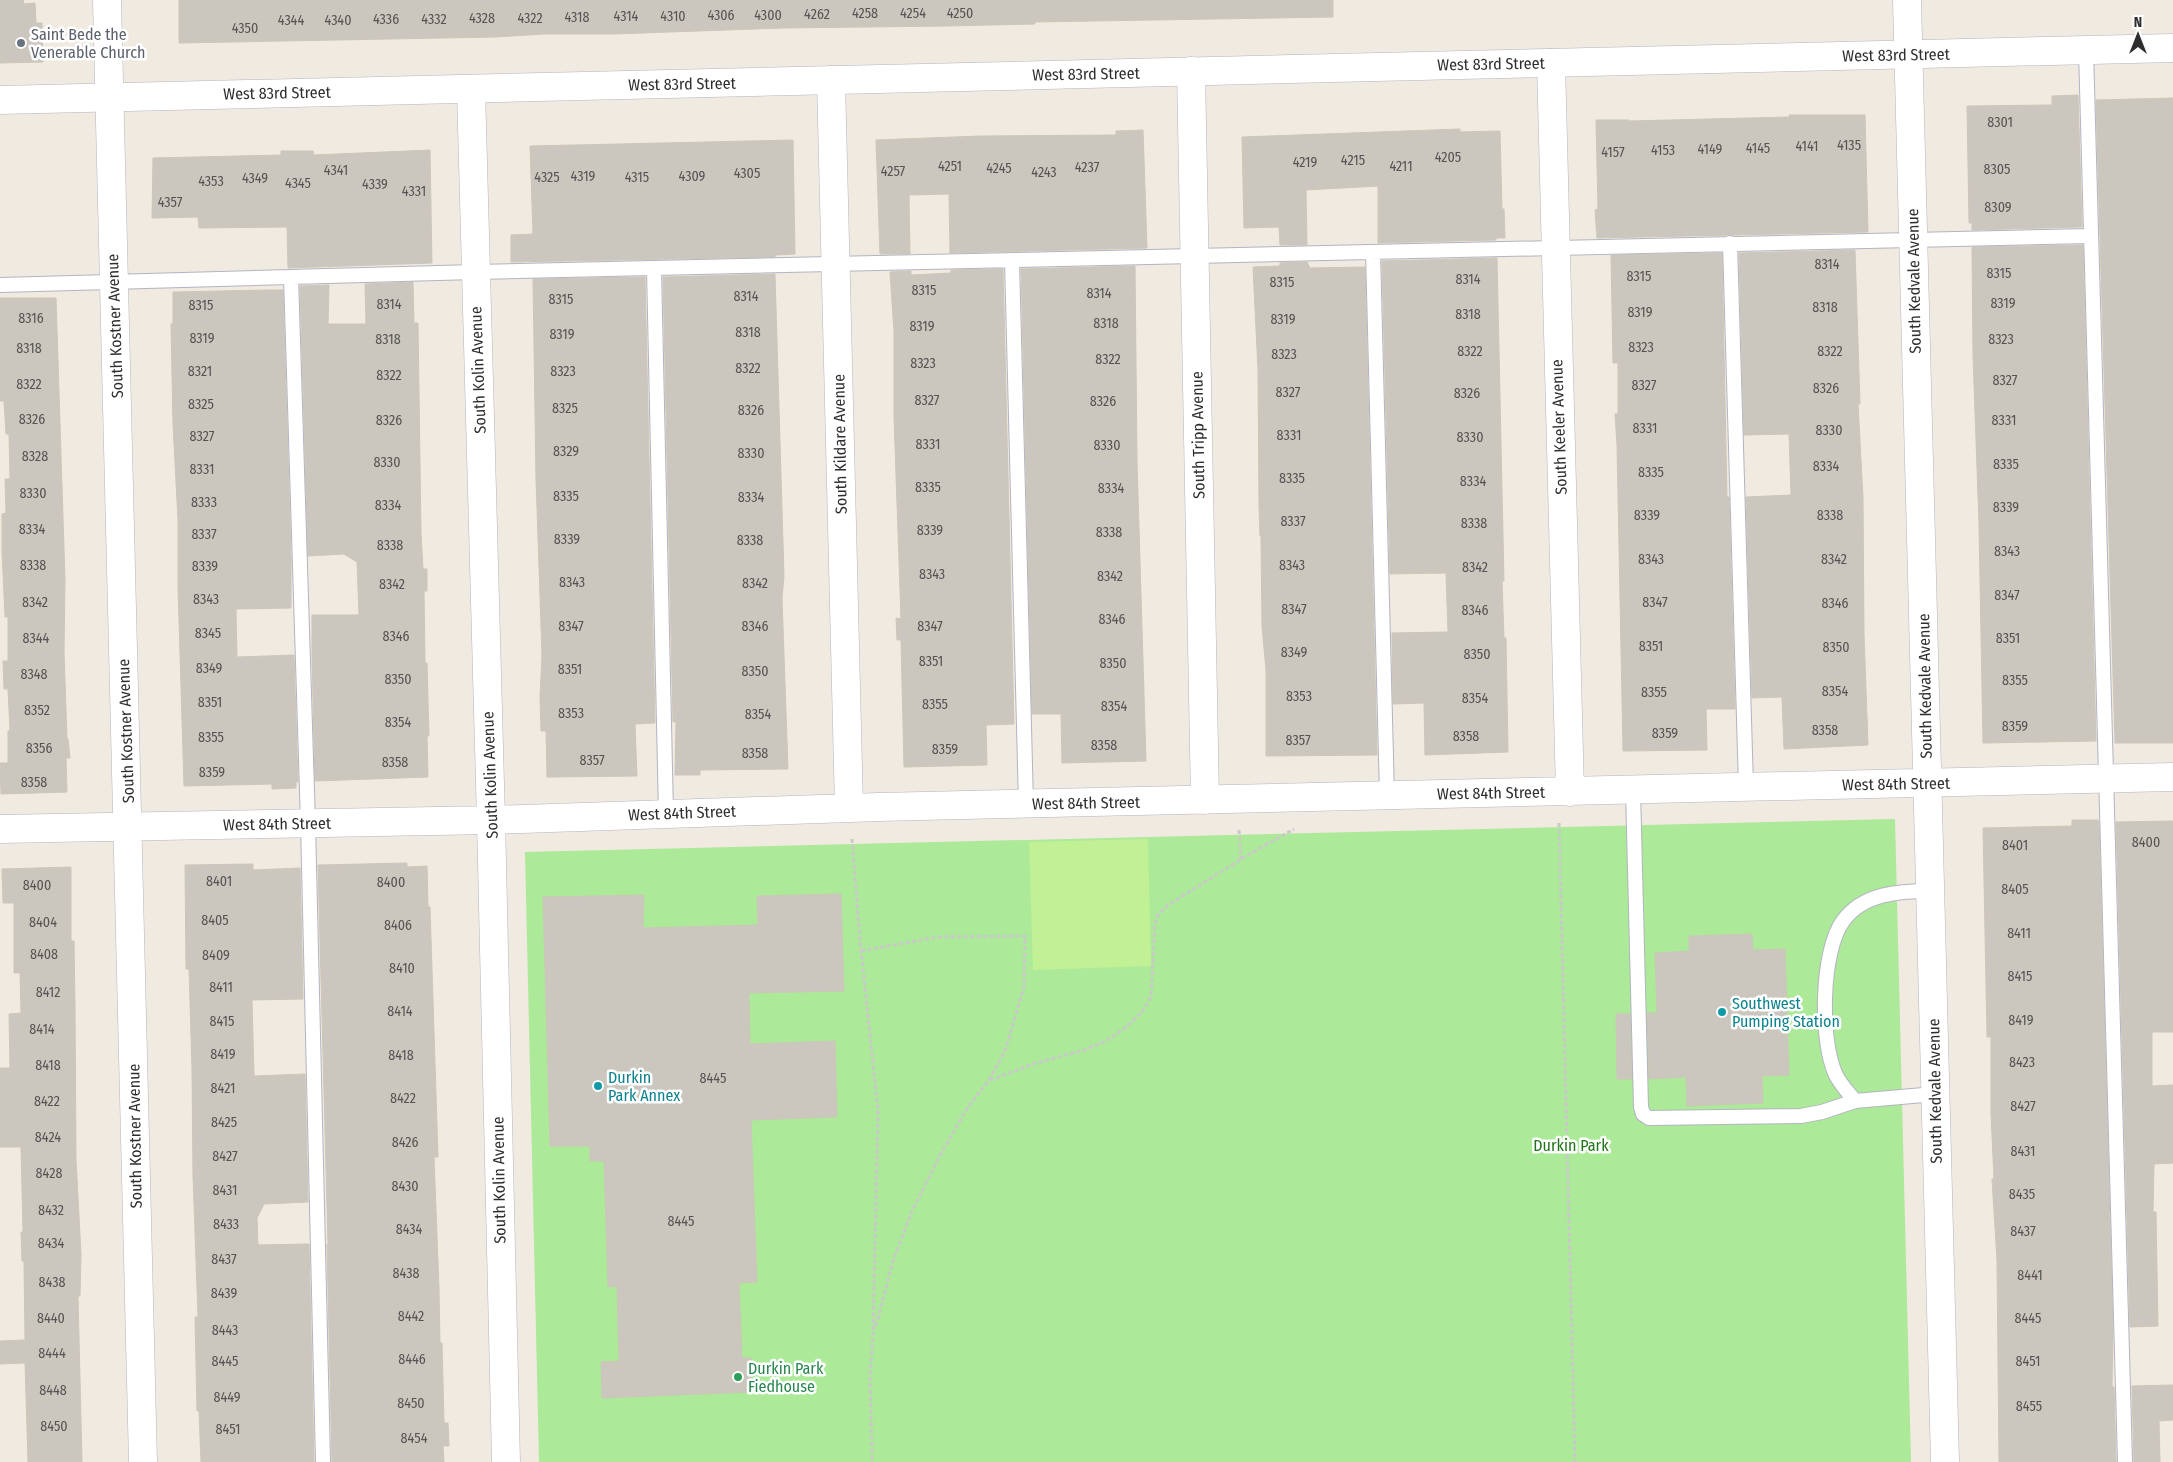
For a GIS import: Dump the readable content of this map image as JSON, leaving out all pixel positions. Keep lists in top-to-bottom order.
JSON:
{
  "streets": {
    "street": [
      "West 83rd Street",
      "South Kedvale Avenue",
      "South Kostner Avenue",
      "South Kolin Avenue",
      "South Keeler Avenue",
      "South Tripp Avenue",
      "South Kildare Avenue",
      "West 84th Street"
    ]
  },
  "crossings": [
    ["West 83rd Street", "South Kedvale Avenue"],
    ["West 83rd Street", "South Kostner Avenue"],
    ["West 83rd Street", "South Kolin Avenue"],
    ["West 83rd Street", "South Keeler Avenue"],
    ["West 83rd Street", "South Tripp Avenue"],
    ["West 83rd Street", "South Kildare Avenue"],
    ["South Kedvale Avenue", "West 84th Street"],
    ["South Kostner Avenue", "West 84th Street"],
    ["South Kolin Avenue", "West 84th Street"],
    ["South Keeler Avenue", "West 84th Street"],
    ["South Tripp Avenue", "West 84th Street"],
    ["South Kildare Avenue", "West 84th Street"]
  ],
  "parks": ["Durkin Park"],
  "places": [
    "Saint Bede the Venerable Church",
    "Southwest Pumping Station",
    "Durkin Park Annex",
    "Durkin Park Fiedhouse"
  ],
  "house_numbers": [
    "4258",
    "4254",
    "4250",
    "4262",
    "4306",
    "4300",
    "4314",
    "4310",
    "4318",
    "4328",
    "4322",
    "4336",
    "4332",
    "4344",
    "4340",
    "4350",
    "8301",
    "4135",
    "4141",
    "4145",
    "4149",
    "4153",
    "4157",
    "4205",
    "4215",
    "4219",
    "4251",
    "4211",
    "4237",
    "4245",
    "8305",
    "4341",
    "4257",
    "4243",
    "4305",
    "4319",
    "4309",
    "4325",
    "4315",
    "4349",
    "4353",
    "4345",
    "4339",
    "4331",
    "4357",
    "8309",
    "8314",
    "8315",
    "8315",
    "8314",
    "8315",
    "8315",
    "8314",
    "8314",
    "8315",
    "8319",
    "8314",
    "8315",
    "8318",
    "8319",
    "8318",
    "8316",
    "8319",
    "8318",
    "8319",
    "8318",
    "8319",
    "8319",
    "8318",
    "8323",
    "8323",
    "8318",
    "8322",
    "8322",
    "8323",
    "8322",
    "8323",
    "8322",
    "8321",
    "8323",
    "8322",
    "8327",
    "8322",
    "8327",
    "8326",
    "8327",
    "8326",
    "8327",
    "8326",
    "8325",
    "8325",
    "8326",
    "8326",
    "8326",
    "8331",
    "8331",
    "8330",
    "8331",
    "8327",
    "8330",
    "8331",
    "8330",
    "8329",
    "8330",
    "8328",
    "8330",
    "8335",
    "8334",
    "8331",
    "8335",
    "8335",
    "8334",
    "8335",
    "8334",
    "8330",
    "8335",
    "8334",
    "8333",
    "8334",
    "8339",
    "8339",
    "8338",
    "8337",
    "8338",
    "8334",
    "8339",
    "8338",
    "8337",
    "8339",
    "8338",
    "8338",
    "8343",
    "8343",
    "8342",
    "8338",
    "8343",
    "8339",
    "8342",
    "8343",
    "8342",
    "8343",
    "8342",
    "8342",
    "8347",
    "8343",
    "8342",
    "8347",
    "8346",
    "8347",
    "8346",
    "8346",
    "8347",
    "8346",
    "8347",
    "8345",
    "8346",
    "8344",
    "8351",
    "8351",
    "8350",
    "8349",
    "8350",
    "8351",
    "8350",
    "8349",
    "8351",
    "8350",
    "8348",
    "8350",
    "8355",
    "8354",
    "8355",
    "8353",
    "8354",
    "8351",
    "8355",
    "8354",
    "8352",
    "8353",
    "8354",
    "8354",
    "8359",
    "8358",
    "8359",
    "8358",
    "8355",
    "8357",
    "8358",
    "8356",
    "8359",
    "8358",
    "8357",
    "8358",
    "8359",
    "8358",
    "8400",
    "8401",
    "8401",
    "8400",
    "8400",
    "8405",
    "8405",
    "8404",
    "8406",
    "8411",
    "8408",
    "8409",
    "8410",
    "8415",
    "8411",
    "8412",
    "8414",
    "8419",
    "8415",
    "8414",
    "8419",
    "8418",
    "8423",
    "8418",
    "8445",
    "8421",
    "8422",
    "8422",
    "8427",
    "8425",
    "8424",
    "8426",
    "8431",
    "8427",
    "8428",
    "8430",
    "8431",
    "8435",
    "8432",
    "8445",
    "8433",
    "8434",
    "8437",
    "8434",
    "8437",
    "8438",
    "8441",
    "8438",
    "8439",
    "8442",
    "8440",
    "8445",
    "8443",
    "8444",
    "8446",
    "8445",
    "8451",
    "8448",
    "8449",
    "8450",
    "8455",
    "8450",
    "8451",
    "8454"
  ],
  "north": "top"
}
